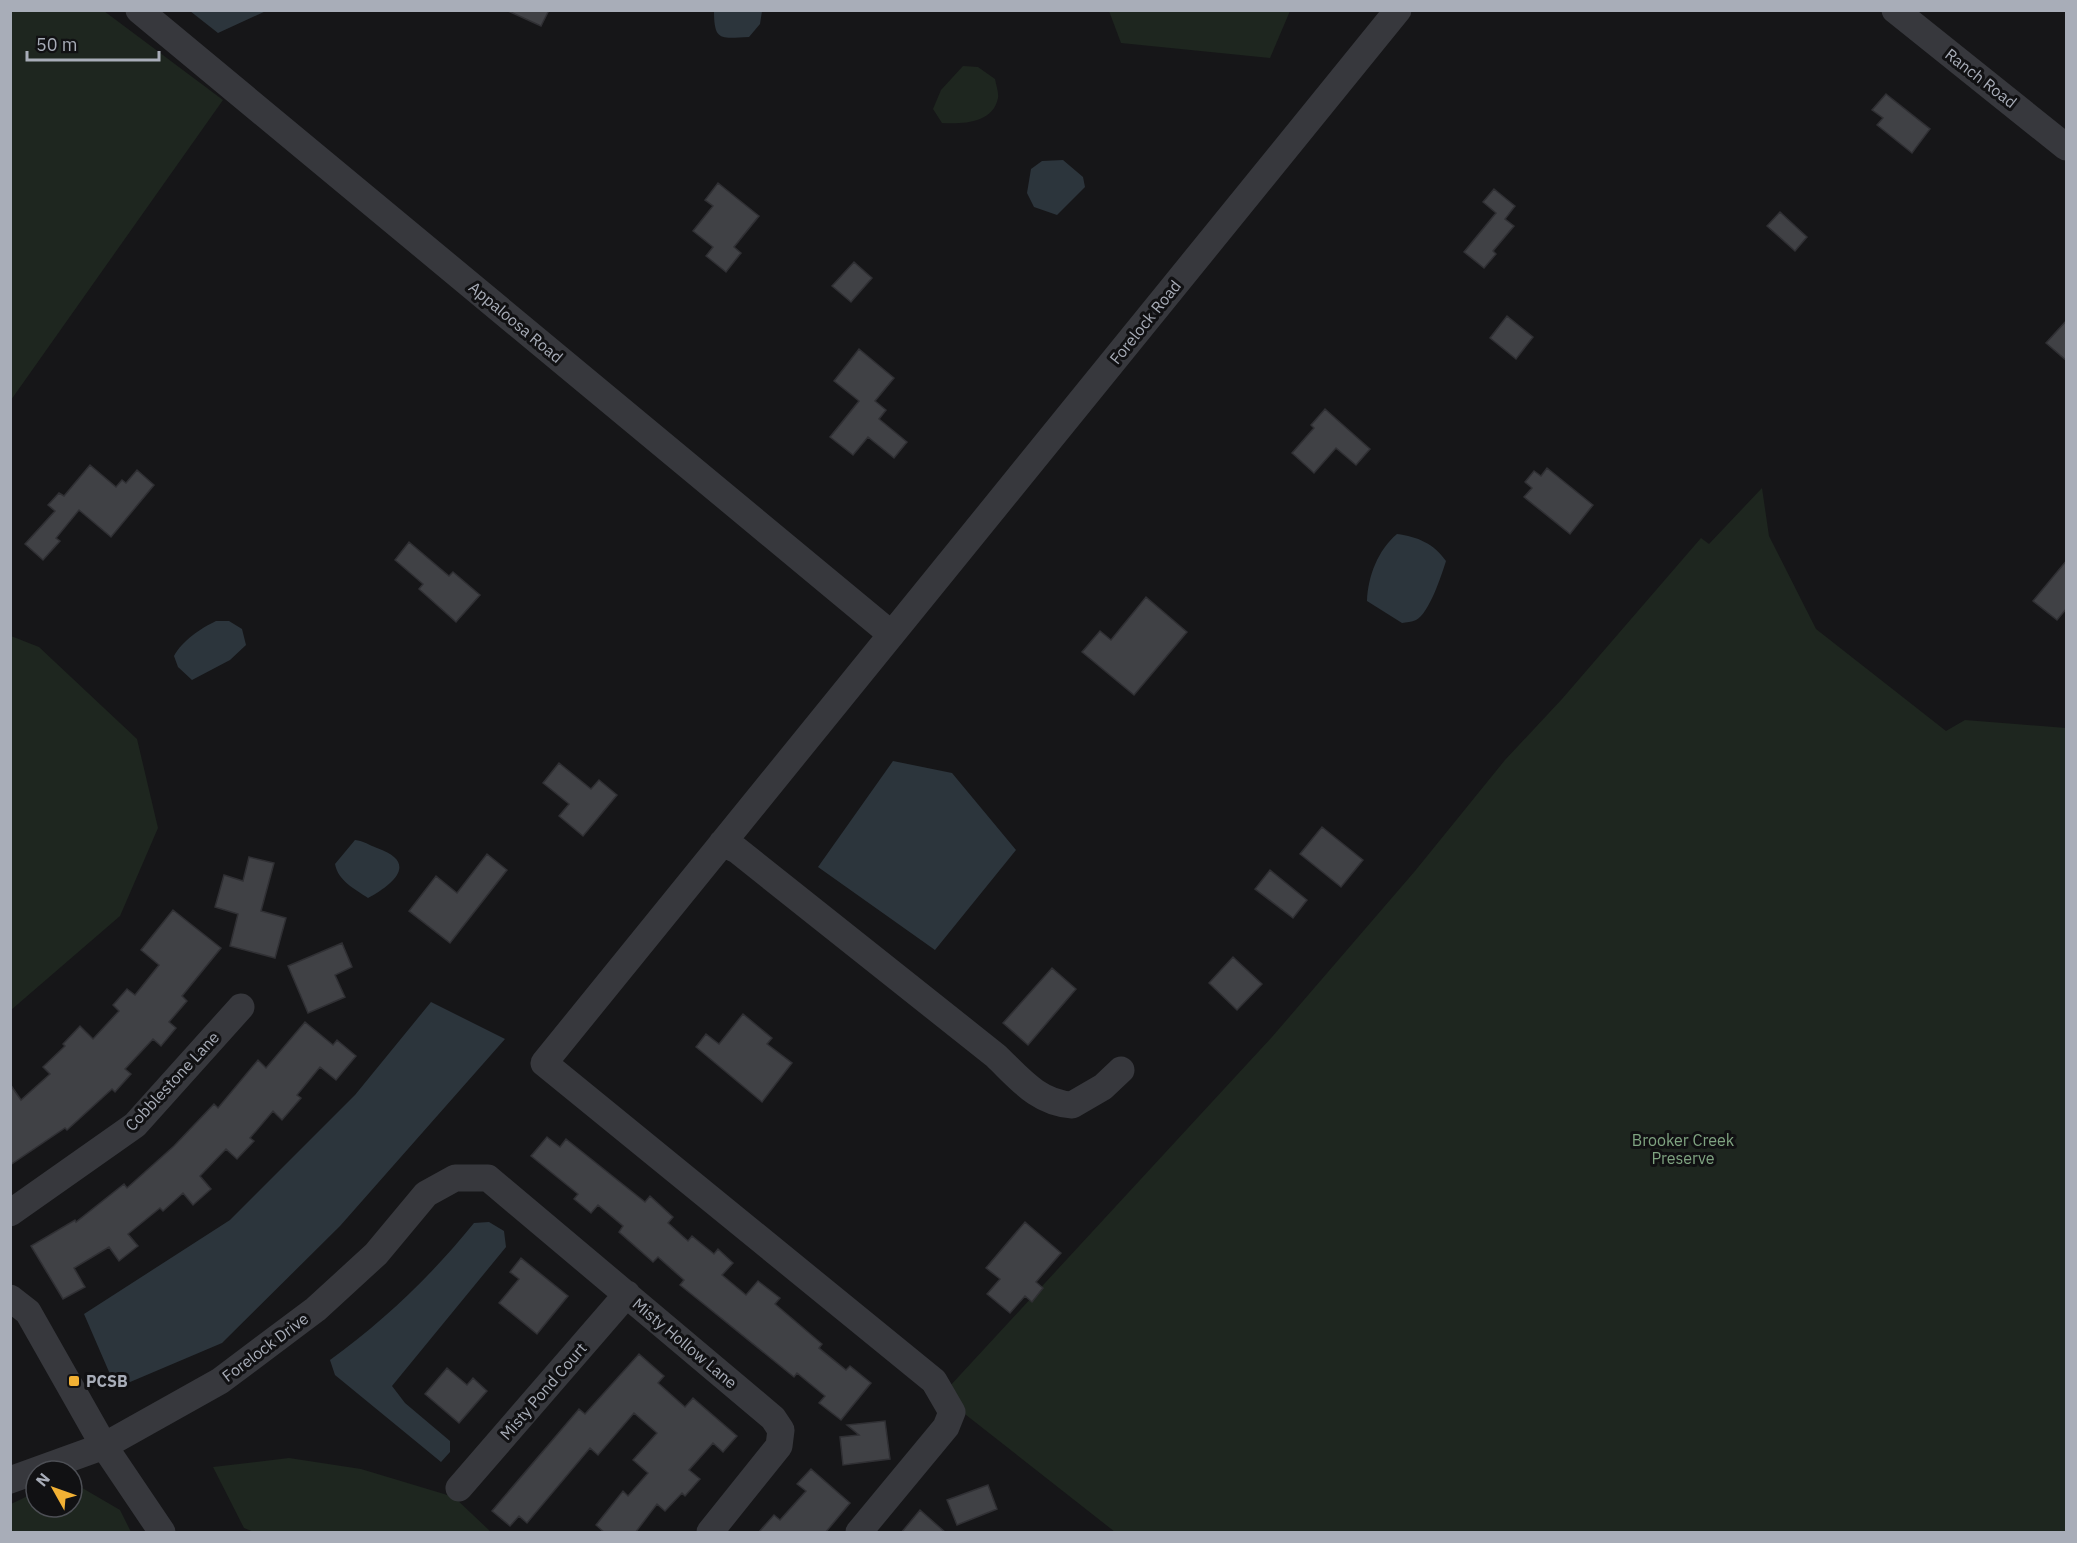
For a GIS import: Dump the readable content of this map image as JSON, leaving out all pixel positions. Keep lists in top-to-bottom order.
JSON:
{
  "streets": {
    "street": [
      "Ranch Road",
      "Appaloosa Road",
      "Forelock Road",
      "Cobblestone Lane",
      "Misty Hollow Lane",
      "Forelock Drive",
      "Misty Pond Court"
    ]
  },
  "crossings": [
    ["Appaloosa Road", "Forelock Road"],
    ["Misty Hollow Lane", "Forelock Drive"],
    ["Misty Hollow Lane", "Misty Pond Court"]
  ],
  "parks": ["Brooker Creek Preserve"],
  "places": {
    "transit": ["PCSB"]
  },
  "scale_bar": "50 m",
  "north": "top left"
}
